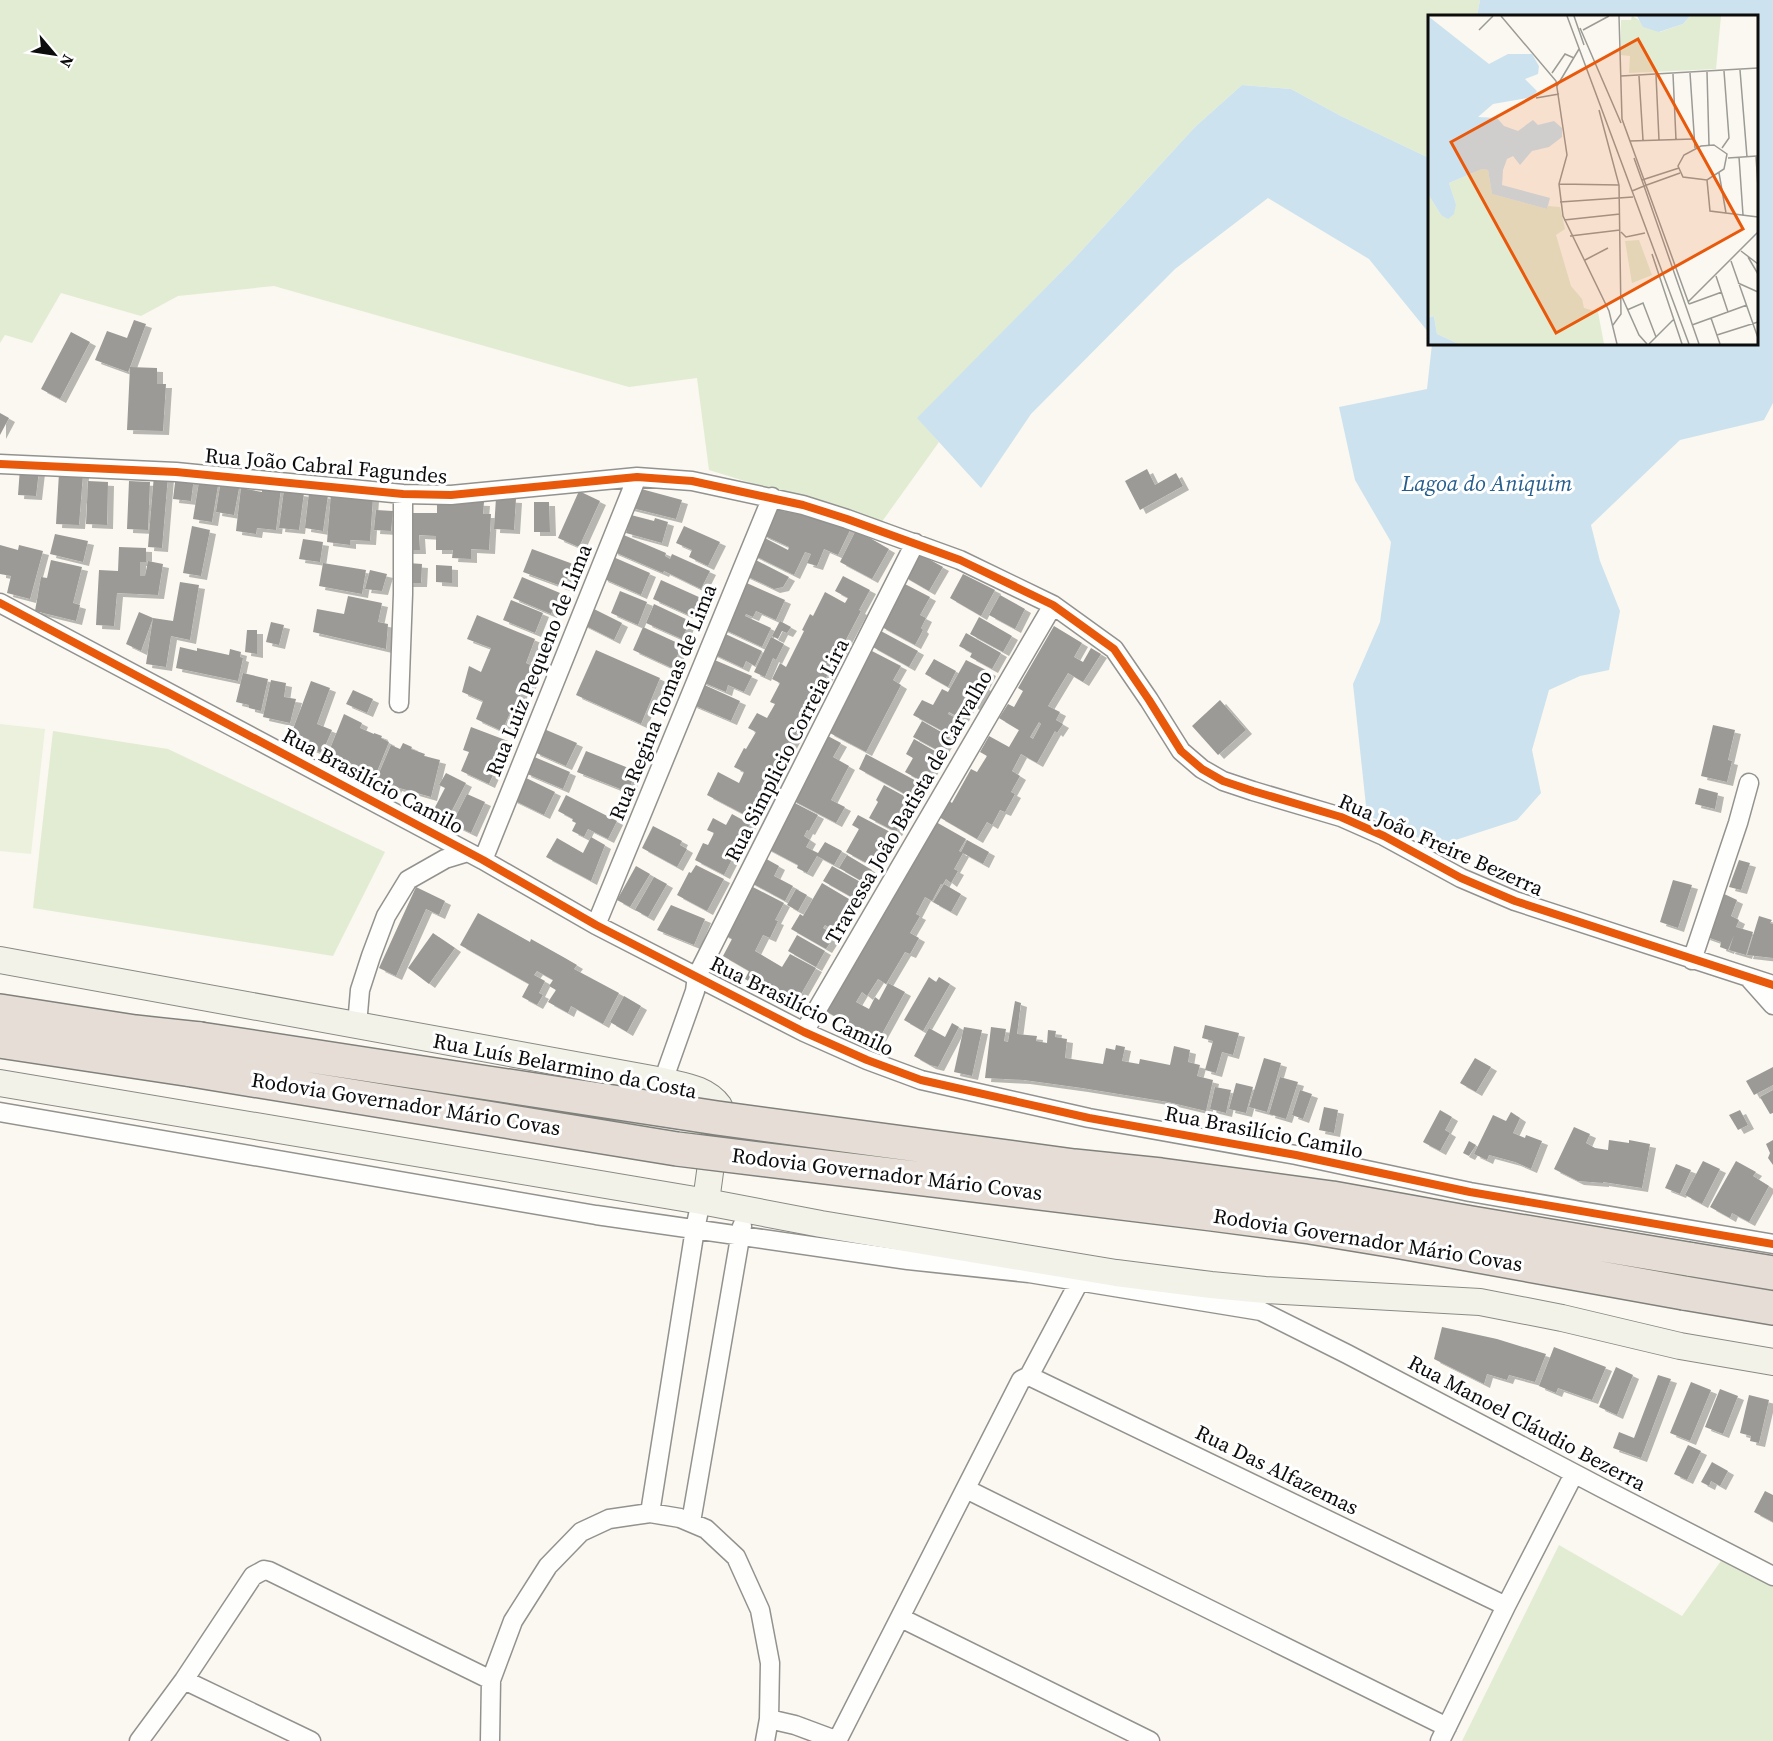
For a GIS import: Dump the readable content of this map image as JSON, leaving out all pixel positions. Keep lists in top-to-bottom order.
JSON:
{
  "streets": {
    "highway": ["Rodovia Governador Mário Covas"],
    "main road": ["Rua Luís Belarmino da Costa"],
    "street": [
      "Rua João Cabral Fagundes",
      "Rua Luiz Pequeno de Lima",
      "Rua Regina Tomas de Lima",
      "Rua Simplicio Correia Lira",
      "Rua Brasilício Camilo",
      "Travessa João Batista de Carvalho",
      "Rua João Freire Bezerra",
      "Rua Manoel Cláudio Bezerra",
      "Rua Das Alfazemas"
    ]
  },
  "crossings": [
    ["Rua João Cabral Fagundes", "Rua Luiz Pequeno de Lima"],
    ["Rua João Cabral Fagundes", "Rua Regina Tomas de Lima"],
    ["Rua João Cabral Fagundes", "Rua Simplicio Correia Lira"],
    ["Rua João Cabral Fagundes", "Travessa João Batista de Carvalho"],
    ["Rua João Cabral Fagundes", "Rua João Freire Bezerra"],
    ["Rua Luiz Pequeno de Lima", "Rua Brasilício Camilo"],
    ["Rua Regina Tomas de Lima", "Rua Brasilício Camilo"],
    ["Rua Simplicio Correia Lira", "Rua Brasilício Camilo"],
    ["Rua Simplicio Correia Lira", "Rua Luís Belarmino da Costa"],
    ["Rua Brasilício Camilo", "Travessa João Batista de Carvalho"]
  ],
  "water": ["Lagoa do Aniquim"],
  "north": "bottom right"
}
